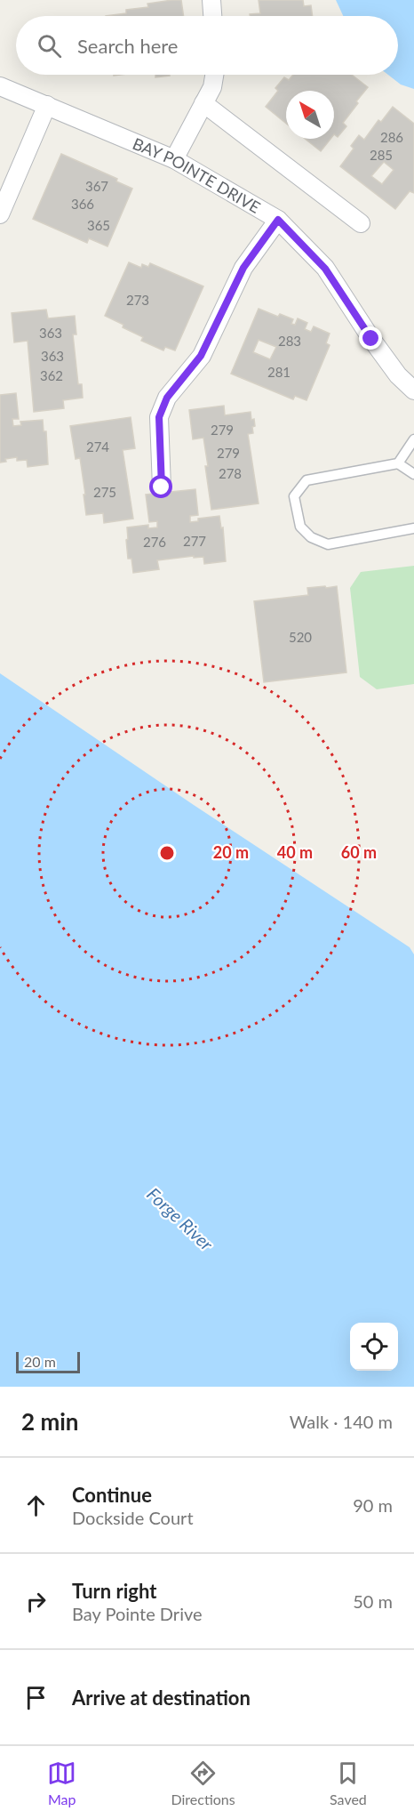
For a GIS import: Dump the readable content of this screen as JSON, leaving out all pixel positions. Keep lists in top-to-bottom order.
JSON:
{
  "streets": {
    "street": ["BAY POINTE DRIVE"]
  },
  "water": ["Forge River"],
  "house_numbers": [
    "286",
    "285",
    "367",
    "366",
    "365",
    "273",
    "363",
    "283",
    "363",
    "281",
    "362",
    "279",
    "274",
    "279",
    "278",
    "275",
    "277",
    "276",
    "520"
  ],
  "scale_bar": "20 m",
  "north": "top left",
  "page": {
    "search": "Search here",
    "scale": "20 m",
    "heading": ["2 min", "Walk · 140 m"],
    "list": [
      ["Continue", "Dockside Court", "90 m"],
      ["Turn right", "Bay Pointe Drive", "50 m"],
      "Arrive at destination"
    ],
    "nav": ["Map", "Directions", "Saved"]
  },
  "rings": ["20 m", "40 m", "60 m"]
}
